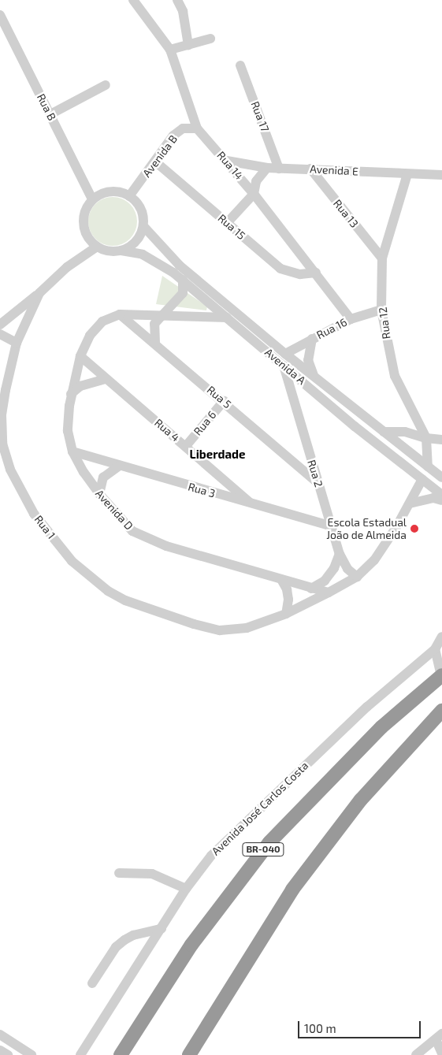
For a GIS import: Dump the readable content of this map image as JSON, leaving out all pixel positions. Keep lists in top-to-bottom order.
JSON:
{
  "streets": {
    "highway": ["BR-040"],
    "street": [
      "Rua B",
      "Rua 17",
      "Avenida B",
      "Rua 14",
      "Avenida E",
      "Rua 13",
      "Rua 15",
      "Rua 12",
      "Rua 16",
      "Avenida A",
      "Rua 5",
      "Rua 6",
      "Rua 4",
      "Rua 2",
      "Rua 3",
      "Avenida D",
      "Rua 1",
      "Avenida José Carlos Costa"
    ]
  },
  "crossings": [
    ["Rua B", "Avenida B"],
    ["Rua B", "Avenida A"],
    ["Rua B", "Rua 1"],
    ["Rua 17", "Avenida E"],
    ["Avenida B", "Rua 14"],
    ["Avenida B", "Rua 15"],
    ["Avenida B", "Avenida A"],
    ["Avenida B", "Rua 1"],
    ["Rua 14", "Avenida E"],
    ["Rua 14", "Rua 15"],
    ["Rua 14", "Rua 16"],
    ["Avenida E", "Rua 13"],
    ["Avenida E", "Rua 12"],
    ["Rua 13", "Rua 12"],
    ["Rua 12", "Rua 16"],
    ["Rua 12", "Avenida A"],
    ["Rua 16", "Avenida A"],
    ["Avenida A", "Rua 2"],
    ["Avenida A", "Avenida D"],
    ["Avenida A", "Rua 1"],
    ["Rua 5", "Rua 6"],
    ["Rua 5", "Rua 2"],
    ["Rua 5", "Avenida D"],
    ["Rua 6", "Rua 4"],
    ["Rua 4", "Rua 3"],
    ["Rua 4", "Avenida D"],
    ["Rua 2", "Rua 3"],
    ["Rua 3", "Avenida D"],
    ["Avenida D", "Rua 1"]
  ],
  "districts": ["Liberdade"],
  "places": ["Escola Estadual João de Almeida"],
  "scale_bar": "100 m"
}
